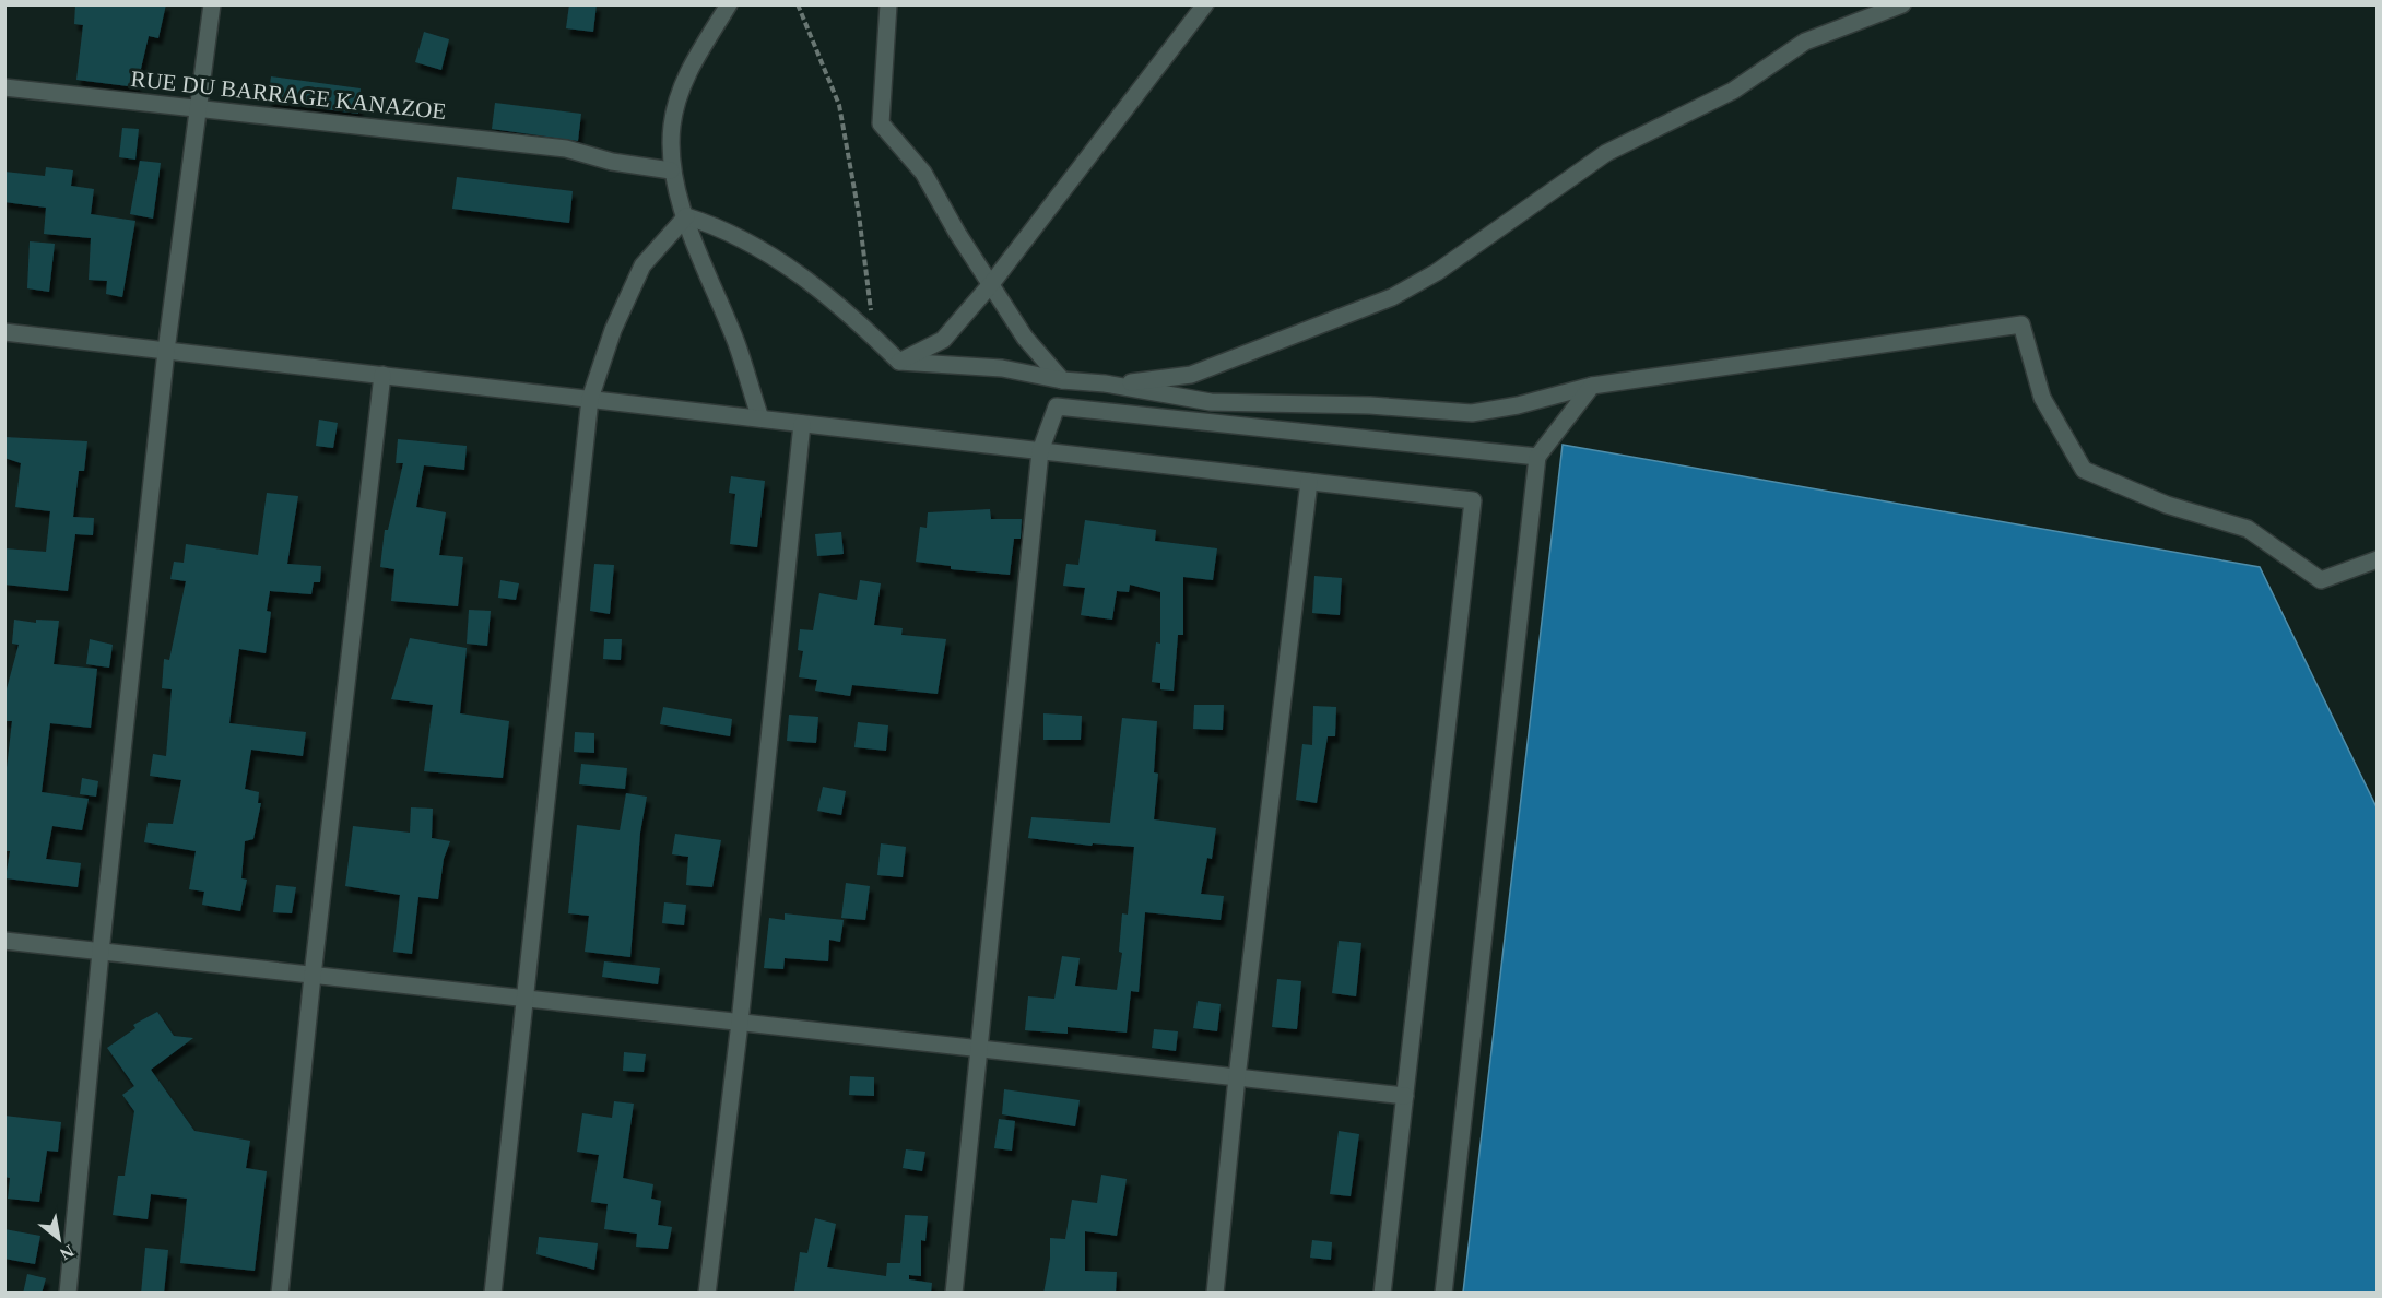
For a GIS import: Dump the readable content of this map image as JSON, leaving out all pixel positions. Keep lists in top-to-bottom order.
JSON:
{
  "streets": {
    "street": ["RUE DU BARRAGE KANAZOE"]
  },
  "north": "bottom right"
}
